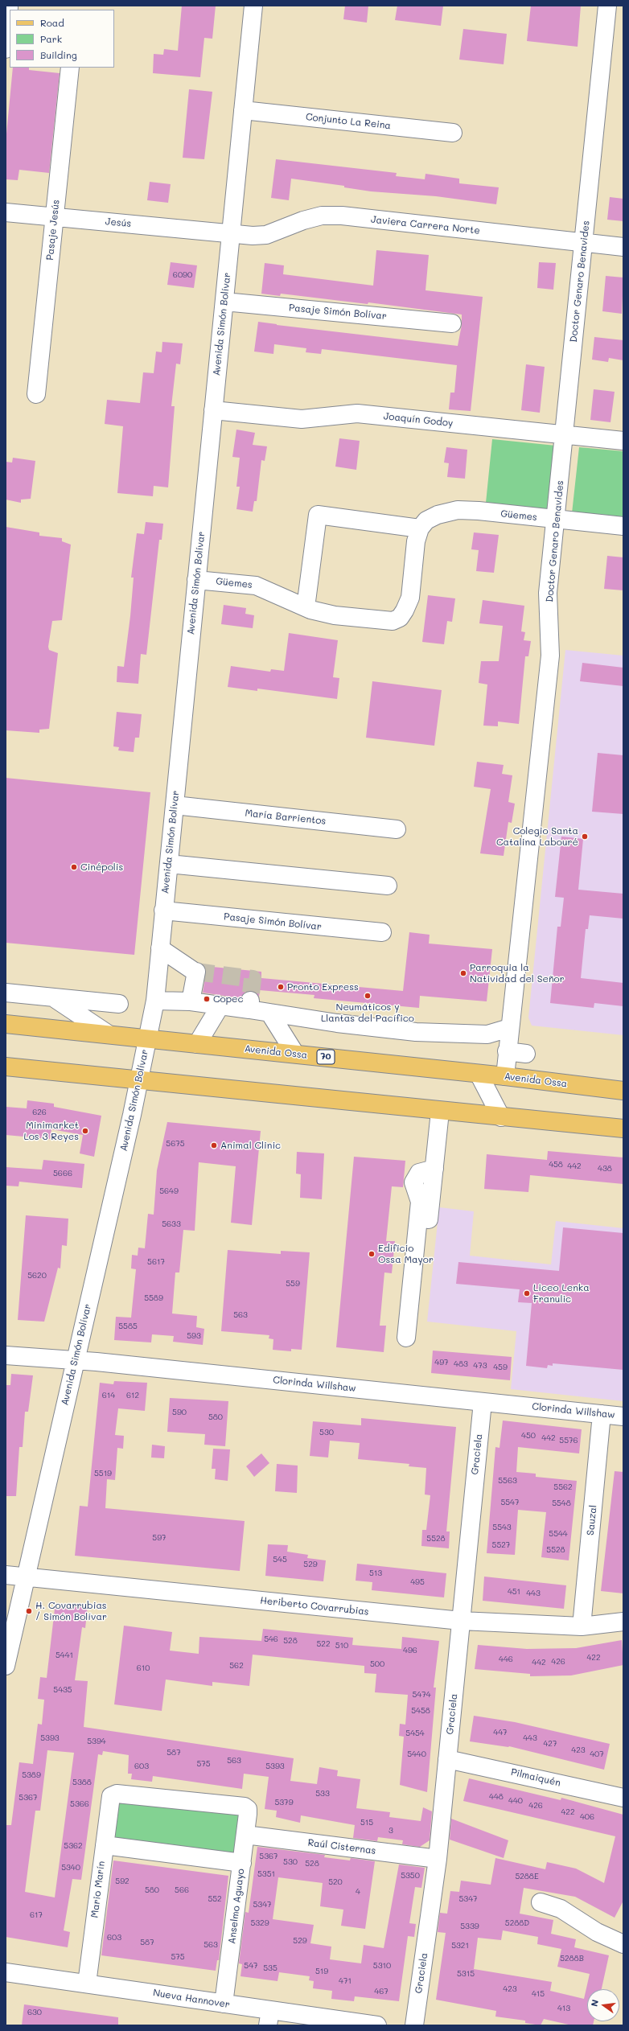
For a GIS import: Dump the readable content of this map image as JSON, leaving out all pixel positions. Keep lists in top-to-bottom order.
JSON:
{
  "streets": {
    "main road": ["Avenida Ossa", "70"],
    "street": [
      "Conjunto La Reina",
      "Jesús",
      "Javiera Carrera Norte",
      "Pasaje Jesús",
      "Doctor Genaro Benavides",
      "Pasaje Simón Bolívar",
      "Avenida Simón Bolívar",
      "Joaquín Godoy",
      "Güemes",
      "María Barrientos",
      "Clorinda Willshaw",
      "Graciela",
      "Sauzal",
      "Heriberto Covarrubias",
      "Pilmaiquén",
      "Raúl Cisternas",
      "Mario Marín",
      "Anselmo Aguayo",
      "Nueva Hannover"
    ]
  },
  "crossings": [
    ["Conjunto La Reina", "Avenida Simón Bolívar"],
    ["Jesús", "Javiera Carrera Norte"],
    ["Jesús", "Pasaje Jesús"],
    ["Jesús", "Avenida Simón Bolívar"],
    ["Javiera Carrera Norte", "Doctor Genaro Benavides"],
    ["Javiera Carrera Norte", "Avenida Simón Bolívar"],
    ["Doctor Genaro Benavides", "Joaquín Godoy"],
    ["Doctor Genaro Benavides", "Güemes"],
    ["Doctor Genaro Benavides", "Avenida Ossa"],
    ["Pasaje Simón Bolívar", "Avenida Simón Bolívar"],
    ["Avenida Simón Bolívar", "Joaquín Godoy"],
    ["Avenida Simón Bolívar", "Güemes"],
    ["Avenida Simón Bolívar", "María Barrientos"],
    ["Avenida Simón Bolívar", "Avenida Ossa"],
    ["Avenida Simón Bolívar", "Clorinda Willshaw"],
    ["Avenida Simón Bolívar", "Heriberto Covarrubias"],
    ["Clorinda Willshaw", "Graciela"],
    ["Clorinda Willshaw", "Sauzal"],
    ["Graciela", "Heriberto Covarrubias"],
    ["Graciela", "Pilmaiquén"],
    ["Graciela", "Raúl Cisternas"],
    ["Sauzal", "Heriberto Covarrubias"],
    ["Raúl Cisternas", "Anselmo Aguayo"],
    ["Mario Marín", "Anselmo Aguayo"],
    ["Mario Marín", "Nueva Hannover"],
    ["Anselmo Aguayo", "Nueva Hannover"]
  ],
  "places": [
    "Colegio Santa Catalina Labouré",
    "Cinépolis",
    "Parroquia la Natividad del Señor",
    "Pronto Express",
    "Neumáticos y Llantas del Pacífico",
    "Copec",
    "Minimarket Los 3 Reyes",
    "Animal Clinic",
    "Edificio Ossa Mayor",
    "Liceo Lenka Franulic",
    "H. Covarrubias / Simón Bolívar"
  ],
  "house_numbers": [
    "6090",
    "626",
    "5675",
    "458",
    "442",
    "438",
    "5666",
    "5649",
    "5633",
    "5617",
    "5620",
    "559",
    "5589",
    "563",
    "5585",
    "593",
    "497",
    "483",
    "473",
    "459",
    "614",
    "612",
    "590",
    "580",
    "530",
    "450",
    "442",
    "5576",
    "5519",
    "5563",
    "5562",
    "5547",
    "5548",
    "5543",
    "5544",
    "597",
    "5528",
    "5527",
    "5528",
    "545",
    "529",
    "513",
    "495",
    "451",
    "443",
    "546",
    "528",
    "522",
    "510",
    "496",
    "5441",
    "422",
    "446",
    "426",
    "442",
    "500",
    "562",
    "610",
    "5435",
    "5474",
    "5458",
    "447",
    "5454",
    "5393",
    "443",
    "5394",
    "427",
    "423",
    "587",
    "5440",
    "407",
    "563",
    "575",
    "603",
    "5393",
    "5389",
    "5388",
    "533",
    "448",
    "5367",
    "440",
    "5379",
    "5366",
    "426",
    "422",
    "406",
    "515",
    "3",
    "5362",
    "5367",
    "530",
    "528",
    "5340",
    "5351",
    "5350",
    "5288E",
    "592",
    "520",
    "580",
    "566",
    "4",
    "552",
    "5347",
    "5347",
    "617",
    "5329",
    "5288D",
    "5339",
    "603",
    "529",
    "587",
    "563",
    "5321",
    "575",
    "5288B",
    "547",
    "5310",
    "535",
    "519",
    "5315",
    "471",
    "423",
    "467",
    "415",
    "413",
    "630"
  ],
  "legend": ["Road", "Park", "Building"],
  "north": "left"
}
